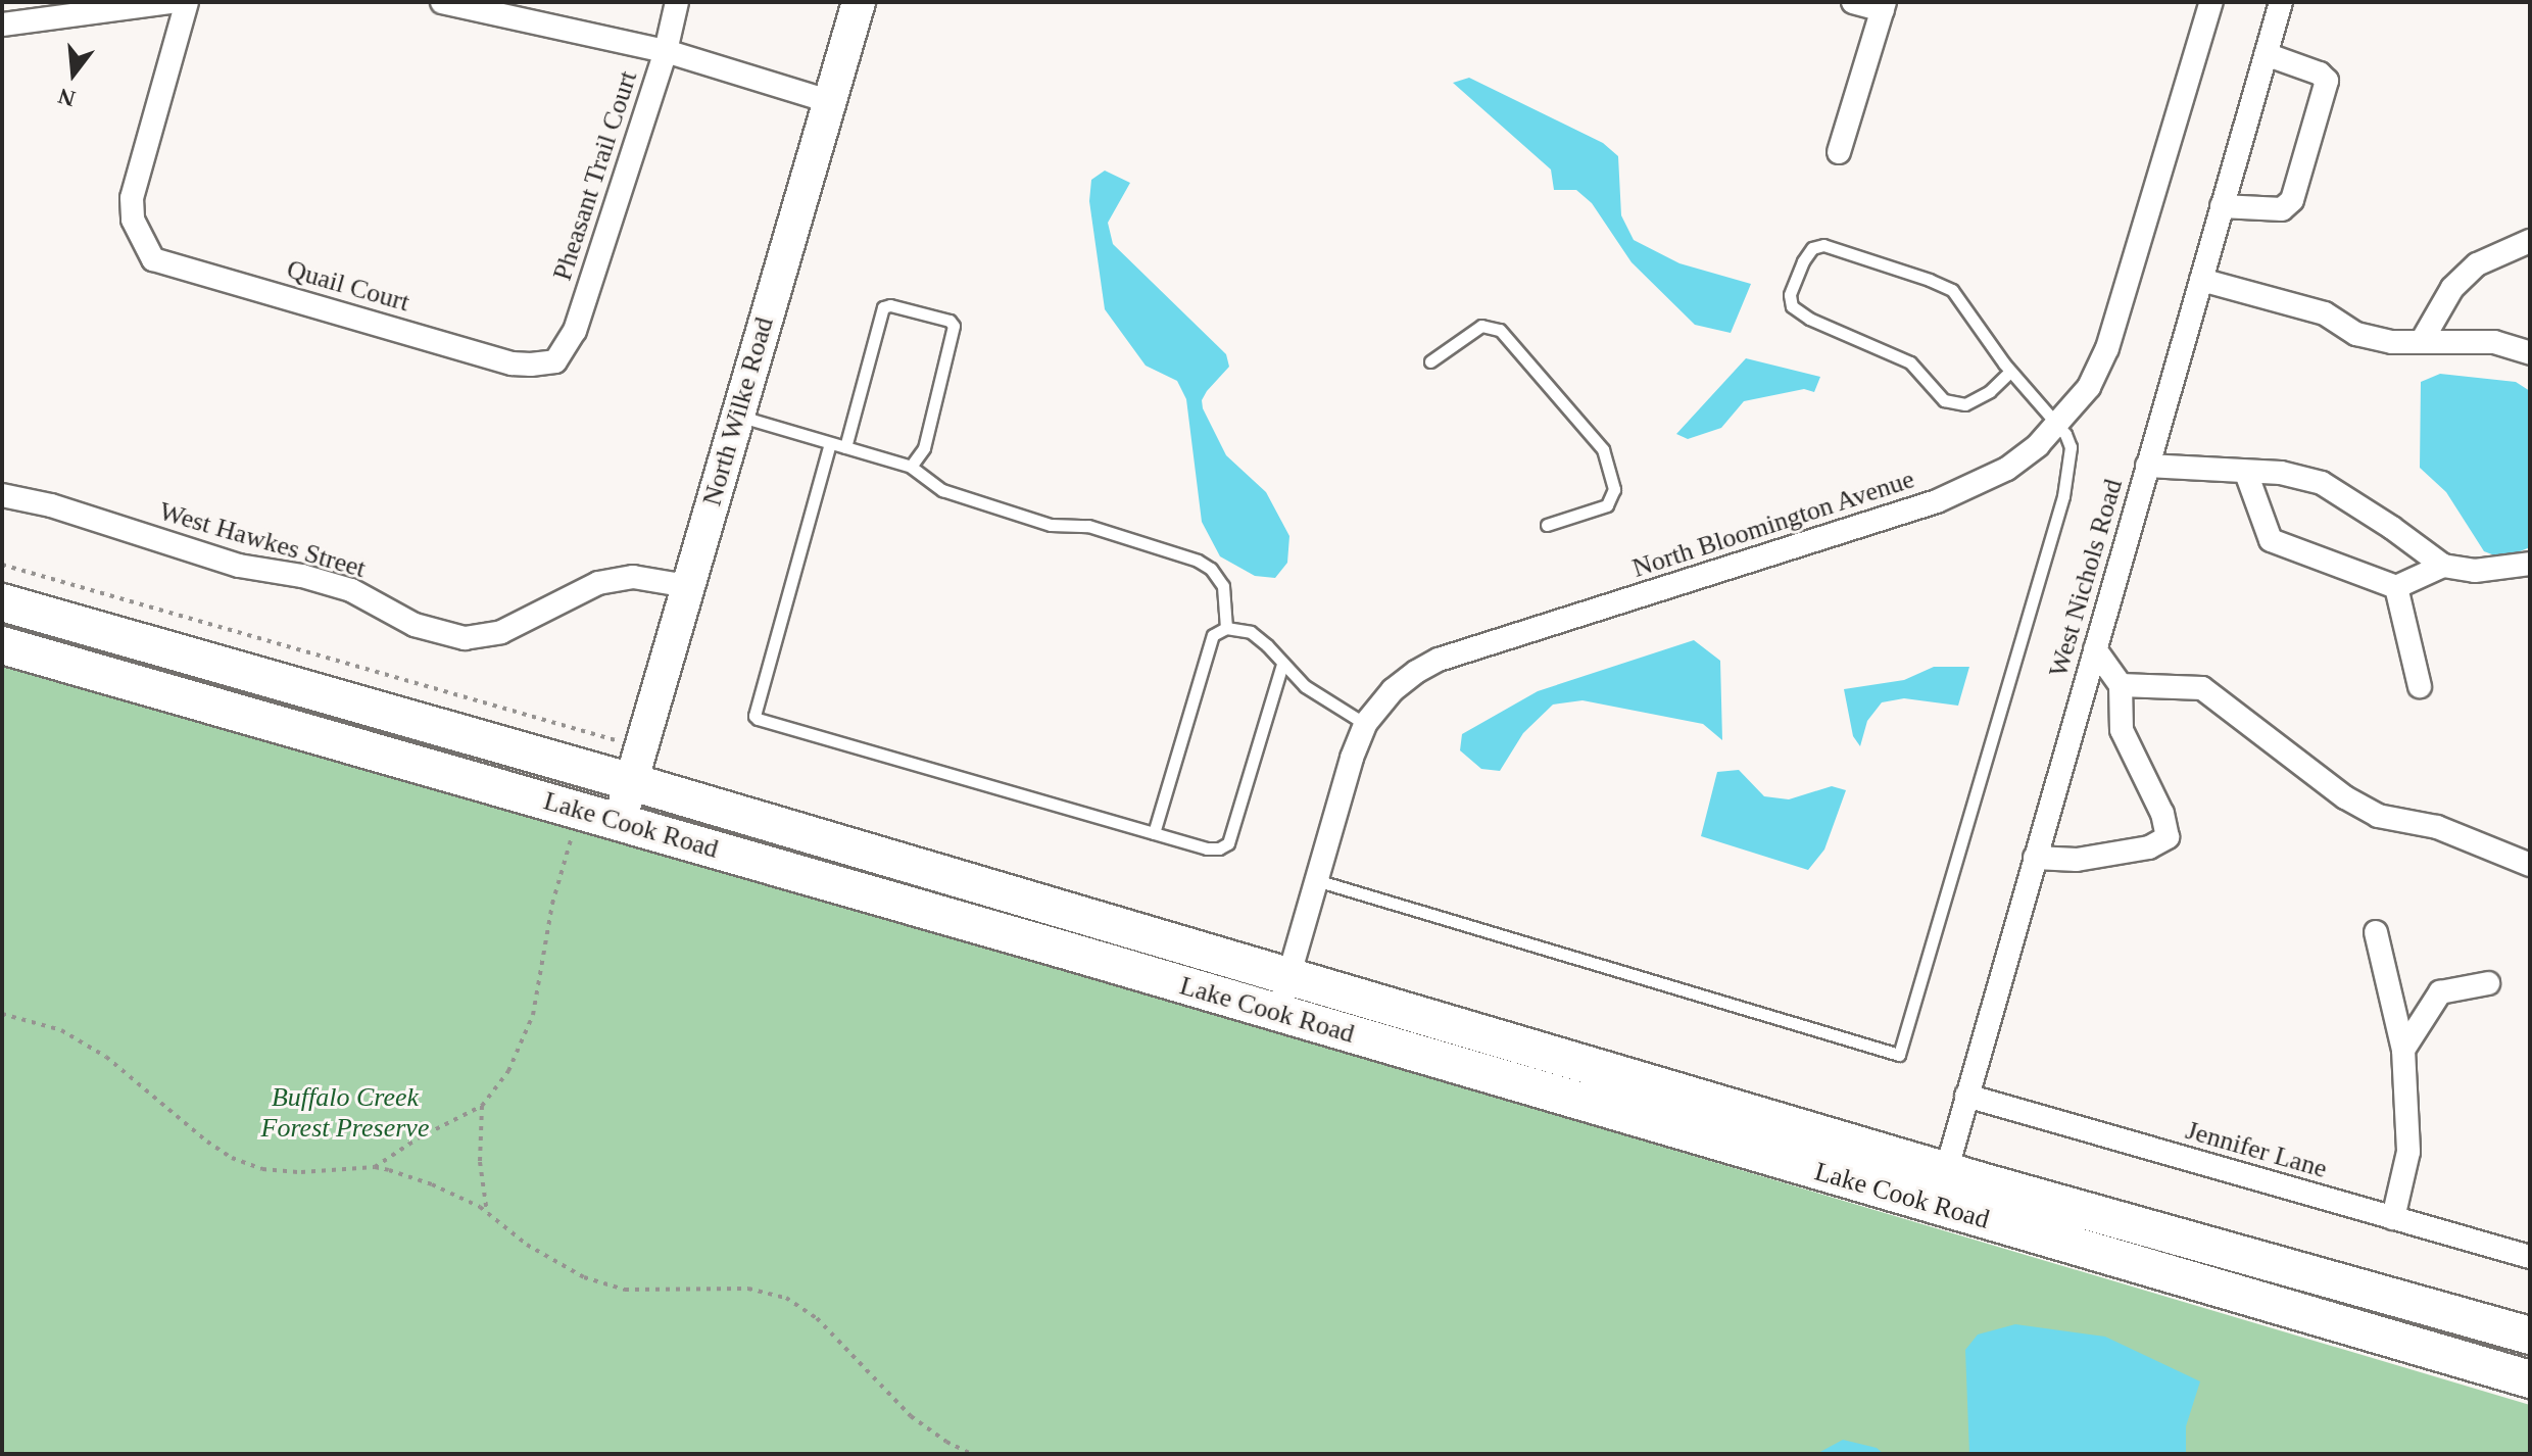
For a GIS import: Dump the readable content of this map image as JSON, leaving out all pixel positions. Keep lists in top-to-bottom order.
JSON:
{
  "streets": {
    "main road": ["Lake Cook Road"],
    "street": [
      "Pheasant Trail Court",
      "Quail Court",
      "North Wilke Road",
      "North Bloomington Avenue",
      "West Hawkes Street",
      "West Nichols Road",
      "Jennifer Lane"
    ]
  },
  "crossings": [
    ["Pheasant Trail Court", "Quail Court"],
    ["North Wilke Road", "West Hawkes Street"],
    ["North Wilke Road", "Lake Cook Road"],
    ["North Bloomington Avenue", "Lake Cook Road"],
    ["West Nichols Road", "Lake Cook Road"],
    ["West Nichols Road", "Jennifer Lane"]
  ],
  "parks": ["Buffalo Creek Forest Preserve"],
  "north": "bottom"
}
